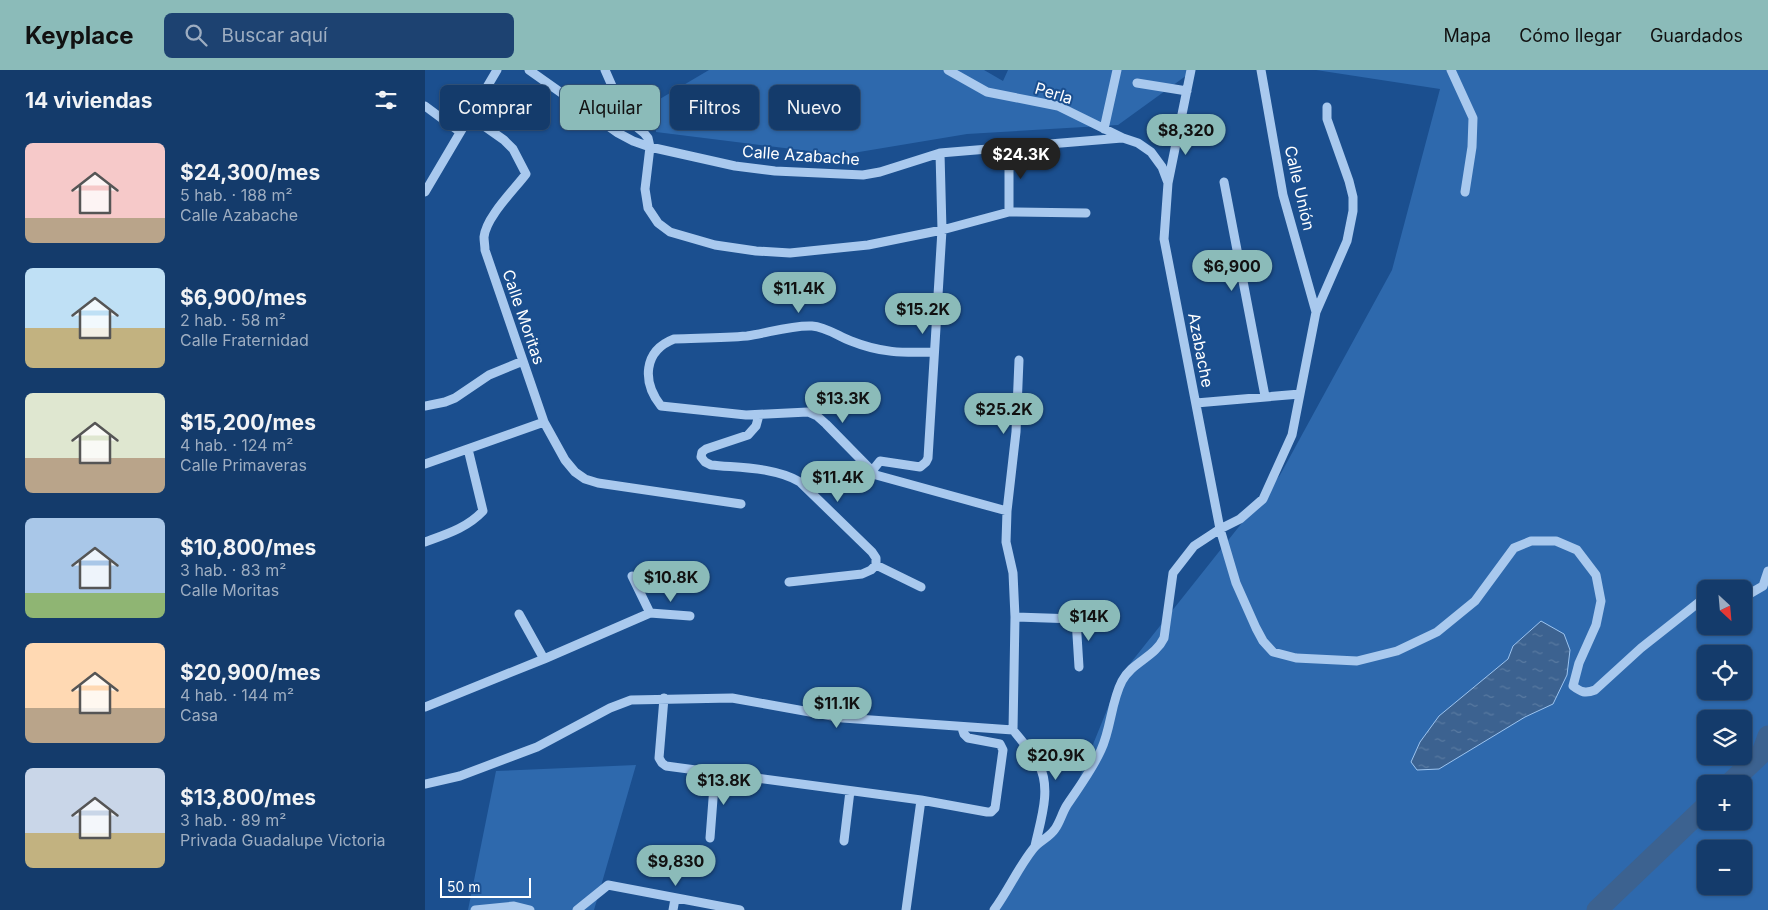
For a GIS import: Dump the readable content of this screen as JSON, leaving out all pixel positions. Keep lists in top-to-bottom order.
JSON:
{
  "streets": {
    "street": [
      "Perla",
      "Calle Azabache",
      "Calle Unión",
      "Calle Moritas",
      "Azabache"
    ]
  },
  "crossings": [
    ["Perla", "Calle Azabache"],
    ["Perla", "Azabache"],
    ["Calle Azabache", "Azabache"]
  ],
  "scale_bar": "50 m",
  "north": "bottom right",
  "page": {
    "header": "Keyplace",
    "search": "Buscar aquí",
    "nav": ["Mapa", "Cómo llegar", "Guardados"],
    "heading": "14 viviendas",
    "chip": [
      "Comprar",
      "Alquilar",
      "Filtros",
      "Nuevo"
    ],
    "price": [
      "$8,320",
      "$24.3K",
      "$6,900",
      "$11.4K",
      "$15.2K",
      "$13.3K",
      "$25.2K",
      "$11.4K",
      "$10.8K",
      "$14K",
      "$11.1K",
      "$20.9K",
      "$13.8K",
      "$9,830"
    ],
    "list": [
      {
        "name": "$24,300/mes",
        "note": "5 hab. · 188 m² · Calle Azabache"
      },
      {
        "name": "$6,900/mes",
        "note": "2 hab. · 58 m² · Calle Fraternidad"
      },
      {
        "name": "$15,200/mes",
        "note": "4 hab. · 124 m² · Calle Primaveras"
      },
      {
        "name": "$10,800/mes",
        "note": "3 hab. · 83 m² · Calle Moritas"
      },
      {
        "name": "$20,900/mes",
        "note": "4 hab. · 144 m² · Casa"
      },
      {
        "name": "$13,800/mes",
        "note": "3 hab. · 89 m² · Privada Guadalupe Victoria"
      }
    ],
    "map_buttons": ["+", "−"],
    "scale": "50 m"
  }
}
